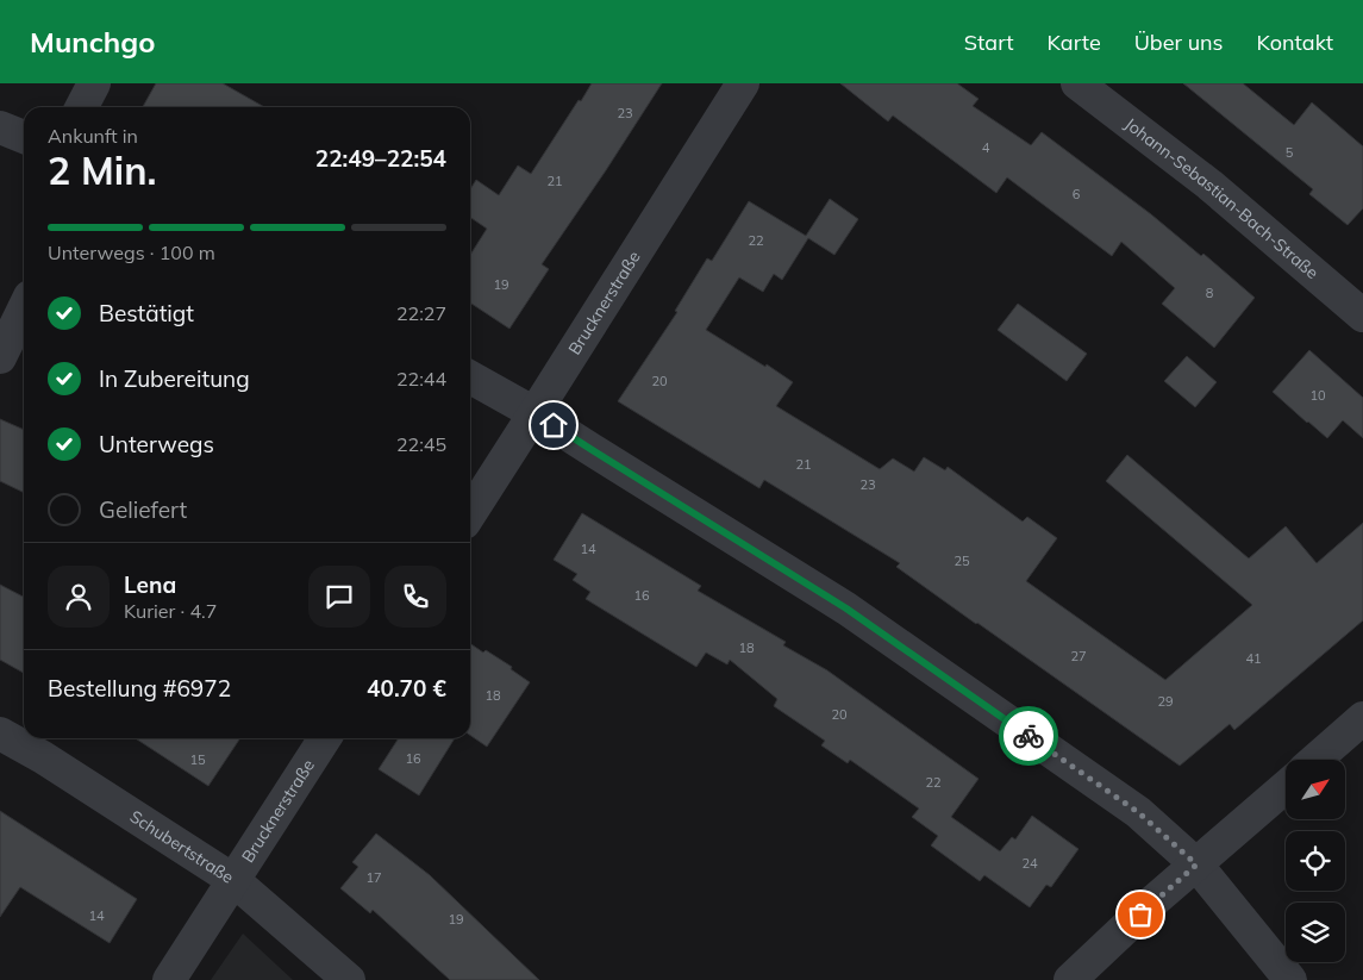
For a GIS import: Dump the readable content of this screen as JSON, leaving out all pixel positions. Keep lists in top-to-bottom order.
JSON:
{
  "streets": {
    "street": ["Johann-Sebastian-Bach-Straße", "Brucknerstraße", "Schubertstraße"]
  },
  "crossings": [
    ["Brucknerstraße", "Schubertstraße"]
  ],
  "house_numbers": [
    "23",
    "4",
    "5",
    "21",
    "6",
    "22",
    "19",
    "8",
    "20",
    "10",
    "21",
    "23",
    "14",
    "25",
    "16",
    "18",
    "27",
    "41",
    "18",
    "29",
    "20",
    "16",
    "15",
    "22",
    "24",
    "17",
    "14",
    "19"
  ],
  "north": "top right",
  "page": {
    "header": "Munchgo",
    "nav": [
      "Start",
      "Karte",
      "Über uns",
      "Kontakt"
    ],
    "heading": ["2 Min.", "Ankunft in", "22:49–22:54"],
    "panel": [
      "Lena",
      "Kurier · 4.7",
      "Bestellung #6972",
      "40.70 €"
    ],
    "bar": "Unterwegs · 100 m",
    "list": [
      ["Bestätigt", "22:27"],
      ["In Zubereitung", "22:44"],
      ["Unterwegs", "22:45"],
      "Geliefert"
    ]
  }
}
